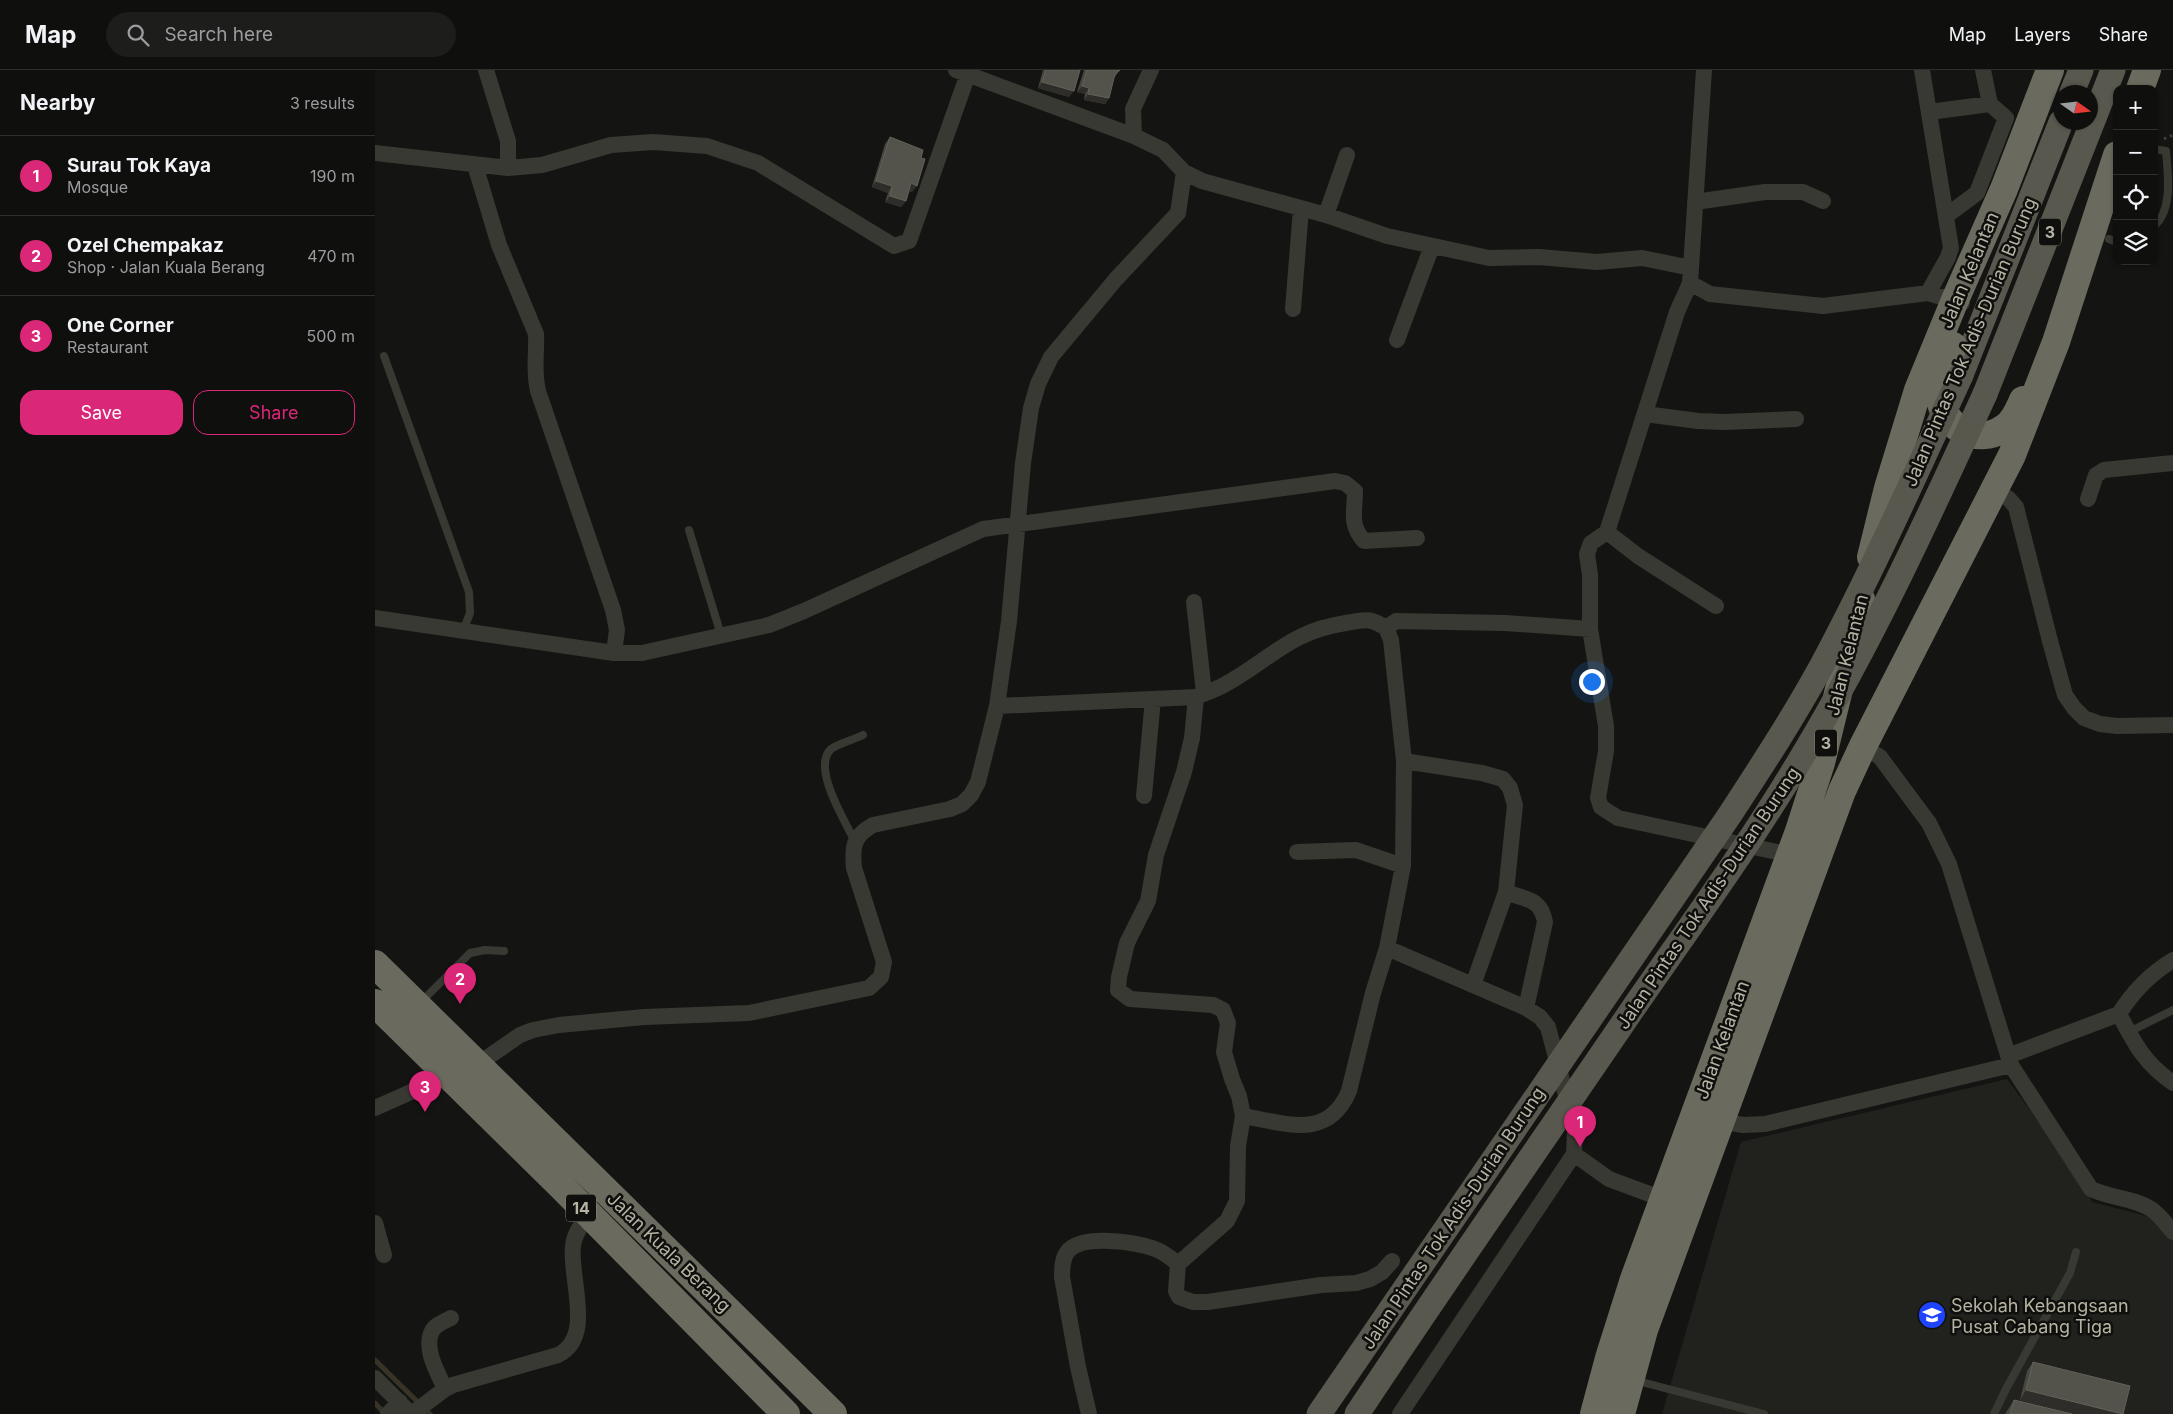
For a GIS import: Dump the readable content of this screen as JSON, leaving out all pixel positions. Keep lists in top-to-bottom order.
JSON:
{
  "streets": {
    "highway": [
      "3",
      "Jalan Kelantan",
      "14",
      "Jalan Kuala Berang"
    ],
    "main road": ["Jalan Pintas Tok Adis-Durian Burung"]
  },
  "places": {
    "school or university": ["Sekolah Kebangsaan Pusat Cabang Tiga"]
  },
  "north": "right",
  "page": {
    "header": "Map",
    "search": "Search here",
    "nav": ["Map", "Layers", "Share"],
    "heading": ["Nearby", "3 results"],
    "map_buttons": ["+", "−"],
    "list": [
      {
        "mark": "1",
        "name": "Surau Tok Kaya",
        "note": "Mosque",
        "value": "190 m"
      },
      {
        "mark": "2",
        "name": "Ozel Chempakaz",
        "note": "Shop · Jalan Kuala Berang",
        "value": "470 m"
      },
      {
        "mark": "3",
        "name": "One Corner",
        "note": "Restaurant",
        "value": "500 m"
      }
    ],
    "buttons": ["Save", "Share"],
    "pins": ["2", "3", "1"]
  }
}
